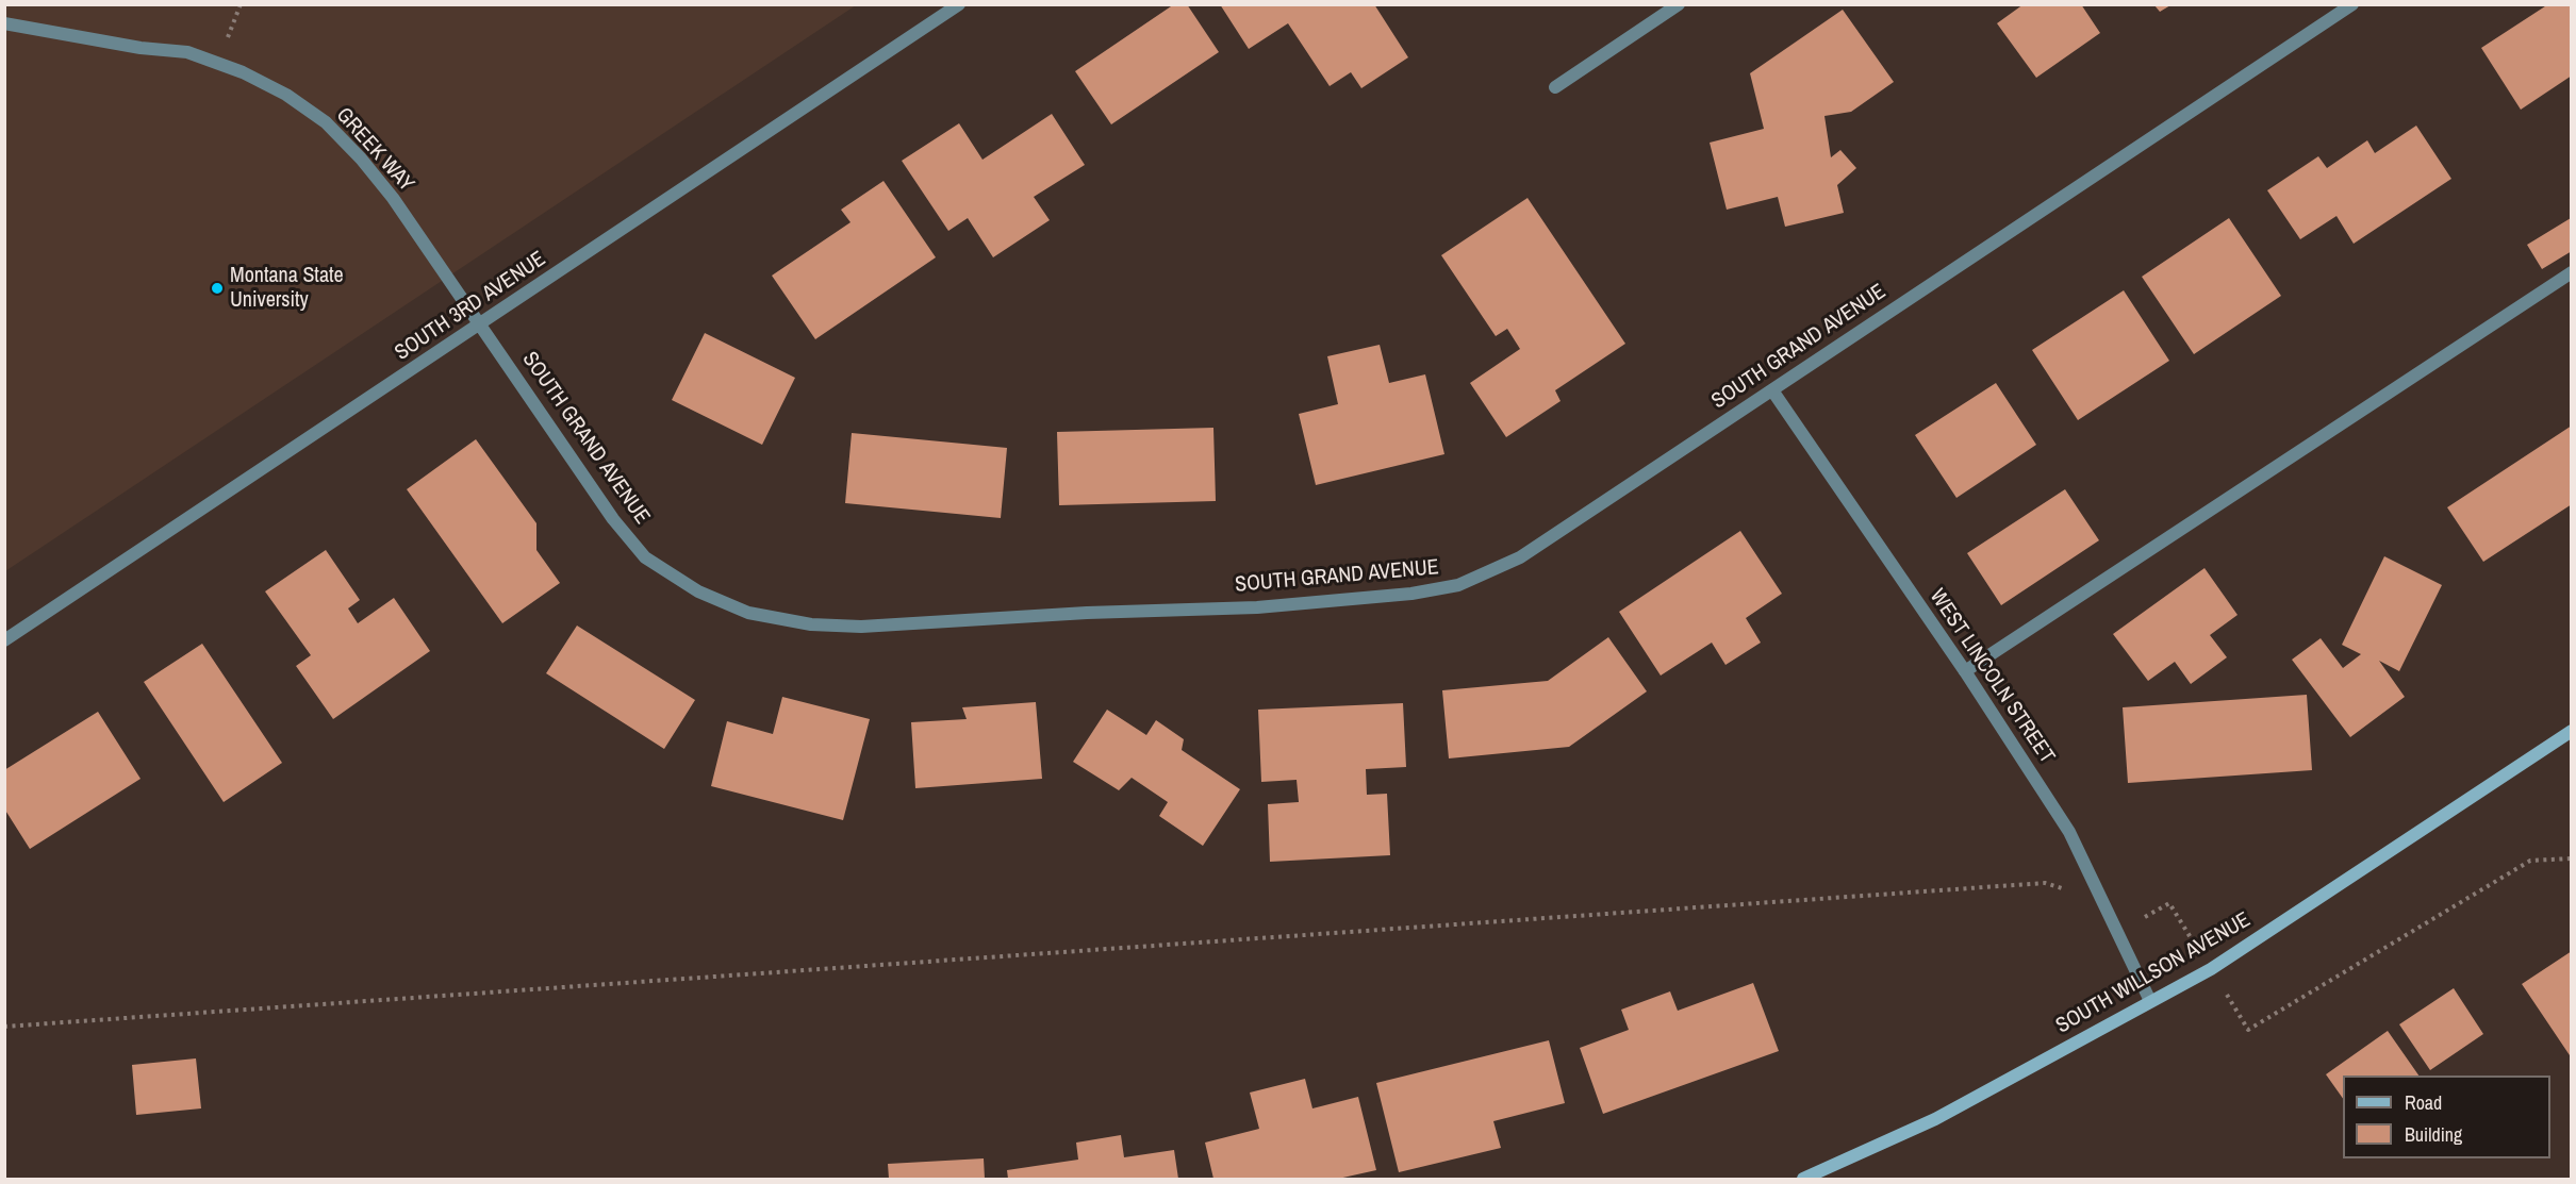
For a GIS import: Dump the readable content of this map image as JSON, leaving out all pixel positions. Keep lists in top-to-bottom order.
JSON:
{
  "streets": {
    "main road": ["SOUTH WILLSON AVENUE"],
    "street": [
      "GREEK WAY",
      "SOUTH 3RD AVENUE",
      "SOUTH GRAND AVENUE",
      "WEST LINCOLN STREET"
    ]
  },
  "crossings": [
    ["GREEK WAY", "SOUTH 3RD AVENUE"],
    ["GREEK WAY", "SOUTH GRAND AVENUE"],
    ["SOUTH 3RD AVENUE", "SOUTH GRAND AVENUE"],
    ["SOUTH GRAND AVENUE", "WEST LINCOLN STREET"],
    ["WEST LINCOLN STREET", "SOUTH WILLSON AVENUE"]
  ],
  "places": ["Montana State University"],
  "legend": ["Road", "Building"]
}
